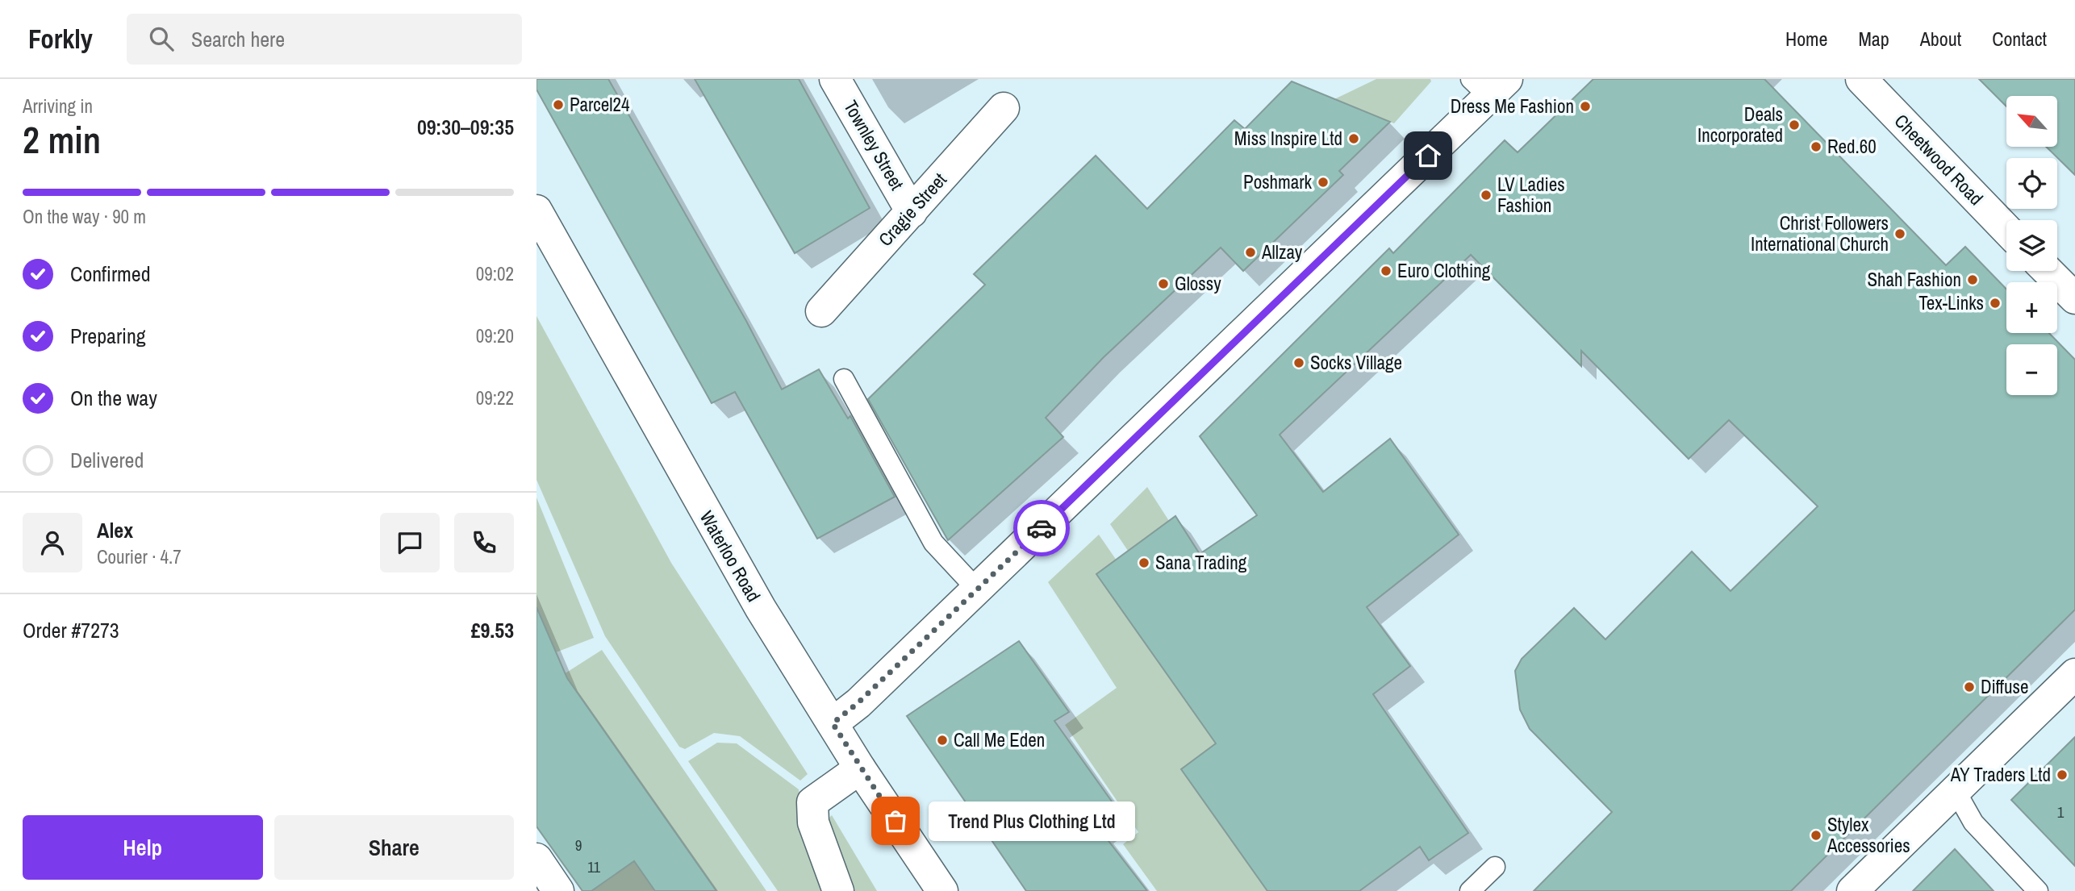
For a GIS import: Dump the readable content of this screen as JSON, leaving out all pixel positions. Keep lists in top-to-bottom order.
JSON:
{
  "streets": {
    "street": [
      "Townley Street",
      "Cheetwood Road",
      "Cragie Street",
      "Waterloo Road"
    ]
  },
  "crossings": [
    ["Townley Street", "Cragie Street"]
  ],
  "places": [
    "Parcel24",
    "Dress Me Fashion",
    "Deals Incorporated",
    "Miss Inspire Ltd",
    "Red.60",
    "Poshmark",
    "LV Ladies Fashion",
    "Christ Followers International Church",
    "Allzay",
    "Euro Clothing",
    "Shah Fashion",
    "Glossy",
    "Tex-Links",
    "Socks Village",
    "Sana Trading",
    "Diffuse",
    "Call Me Eden",
    "AY Traders Ltd",
    "Trend Plus Clothing Ltd",
    "Stylex Accessories"
  ],
  "house_numbers": ["1", "9", "11"],
  "north": "top left",
  "page": {
    "header": "Forkly",
    "search": "Search here",
    "nav": [
      "Home",
      "Map",
      "About",
      "Contact"
    ],
    "heading": ["2 min", "Arriving in", "09:30–09:35"],
    "panel": [
      "Alex",
      "Courier · 4.7",
      "Order #7273",
      "£9.53"
    ],
    "map_buttons": ["+", "−"],
    "bar": "On the way · 90 m",
    "list": [
      ["Confirmed", "09:02"],
      ["Preparing", "09:20"],
      ["On the way", "09:22"],
      "Delivered"
    ],
    "bubble": "Trend Plus Clothing Ltd",
    "buttons": ["Help", "Share"]
  }
}
